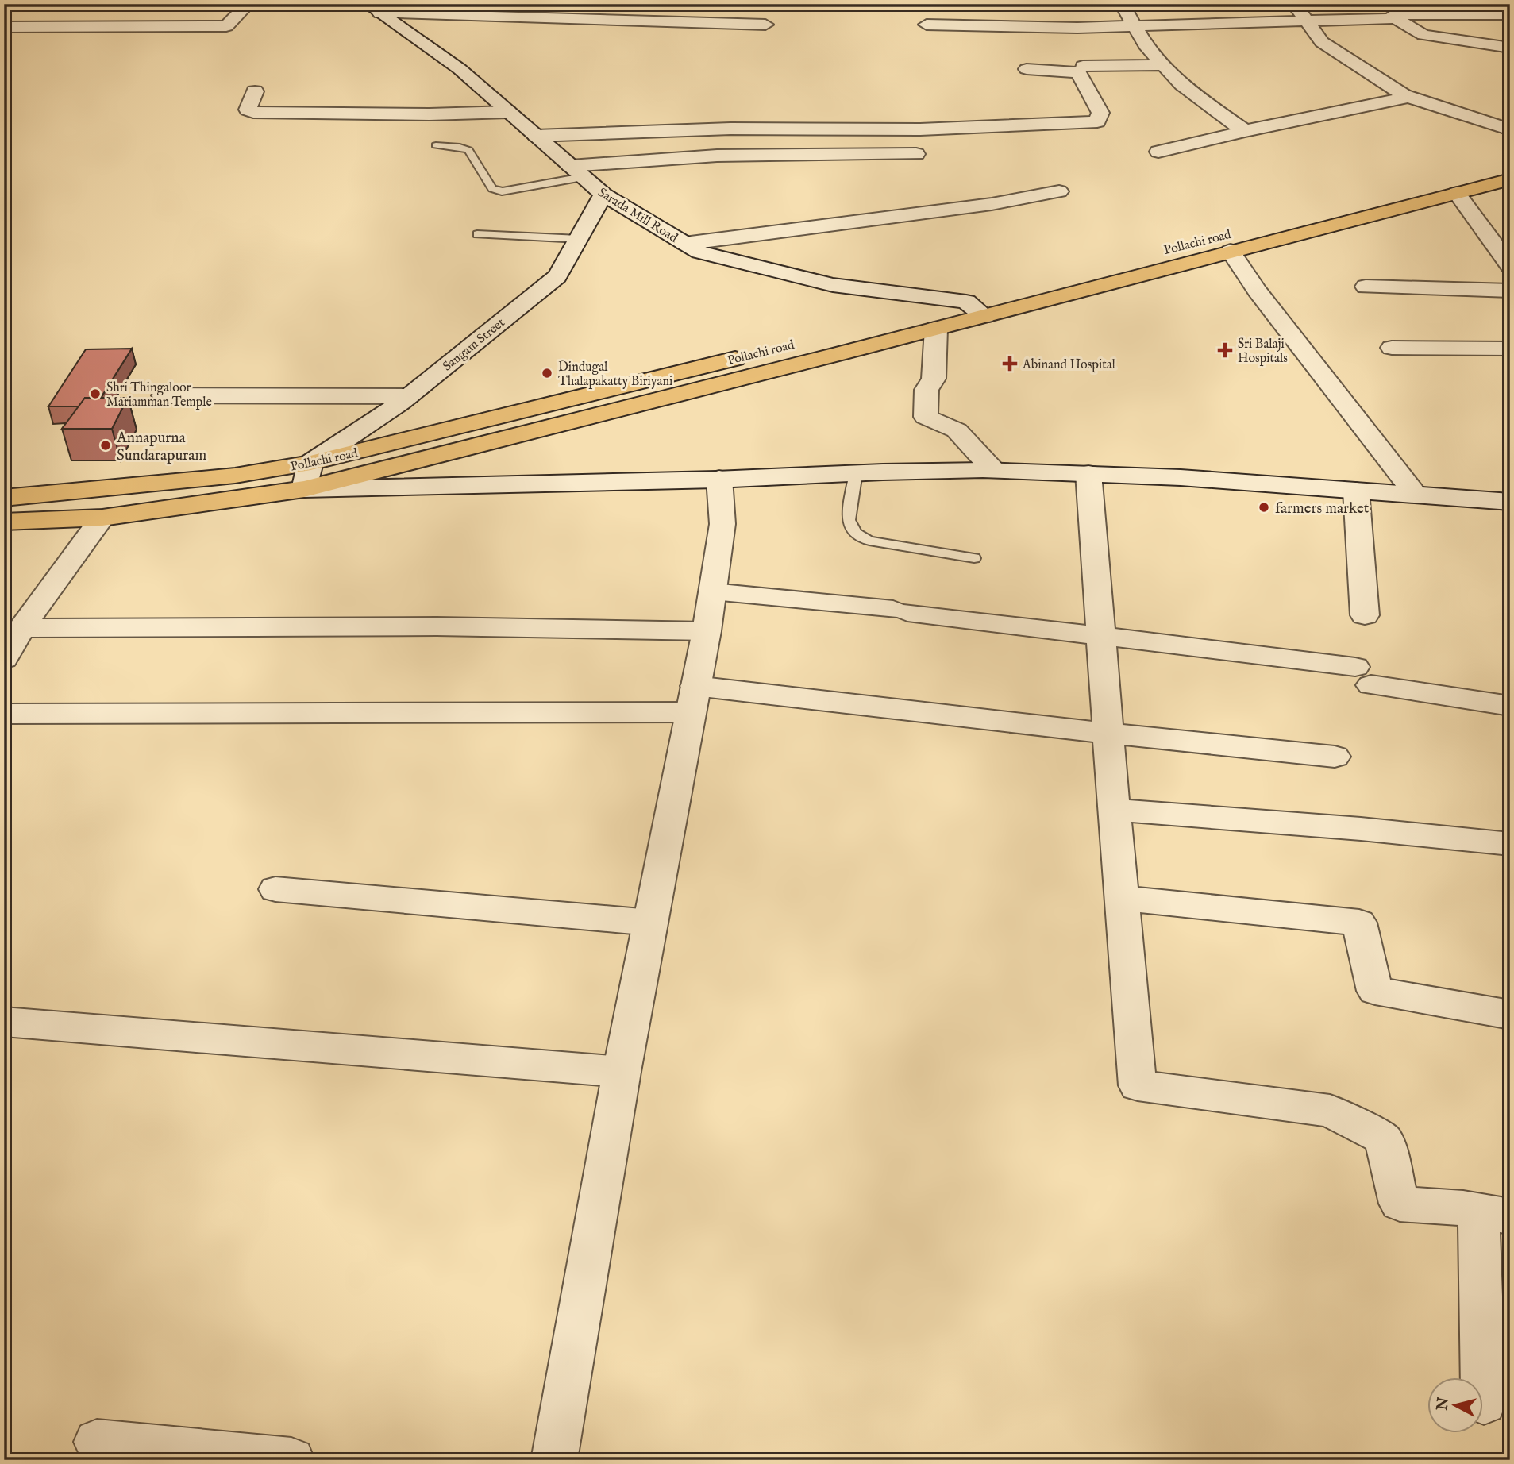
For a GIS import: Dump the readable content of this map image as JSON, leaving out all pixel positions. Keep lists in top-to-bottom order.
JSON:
{
  "streets": {
    "highway": ["Pollachi road"],
    "street": ["Sarada Mill Road", "Sangam Street"]
  },
  "crossings": [
    ["Sarada Mill Road", "Pollachi road"],
    ["Sarada Mill Road", "Sangam Street"],
    ["Pollachi road", "Sangam Street"]
  ],
  "places": {
    "health": ["Sri Balaji Hospitals", "Abinand Hospital"],
    "other": [
      "Dindugal Thalapakatty Biriyani",
      "Shri Thingaloor Mariamman Temple",
      "Annapurna Sundarapuram",
      "farmers market"
    ]
  },
  "north": "left"
}
